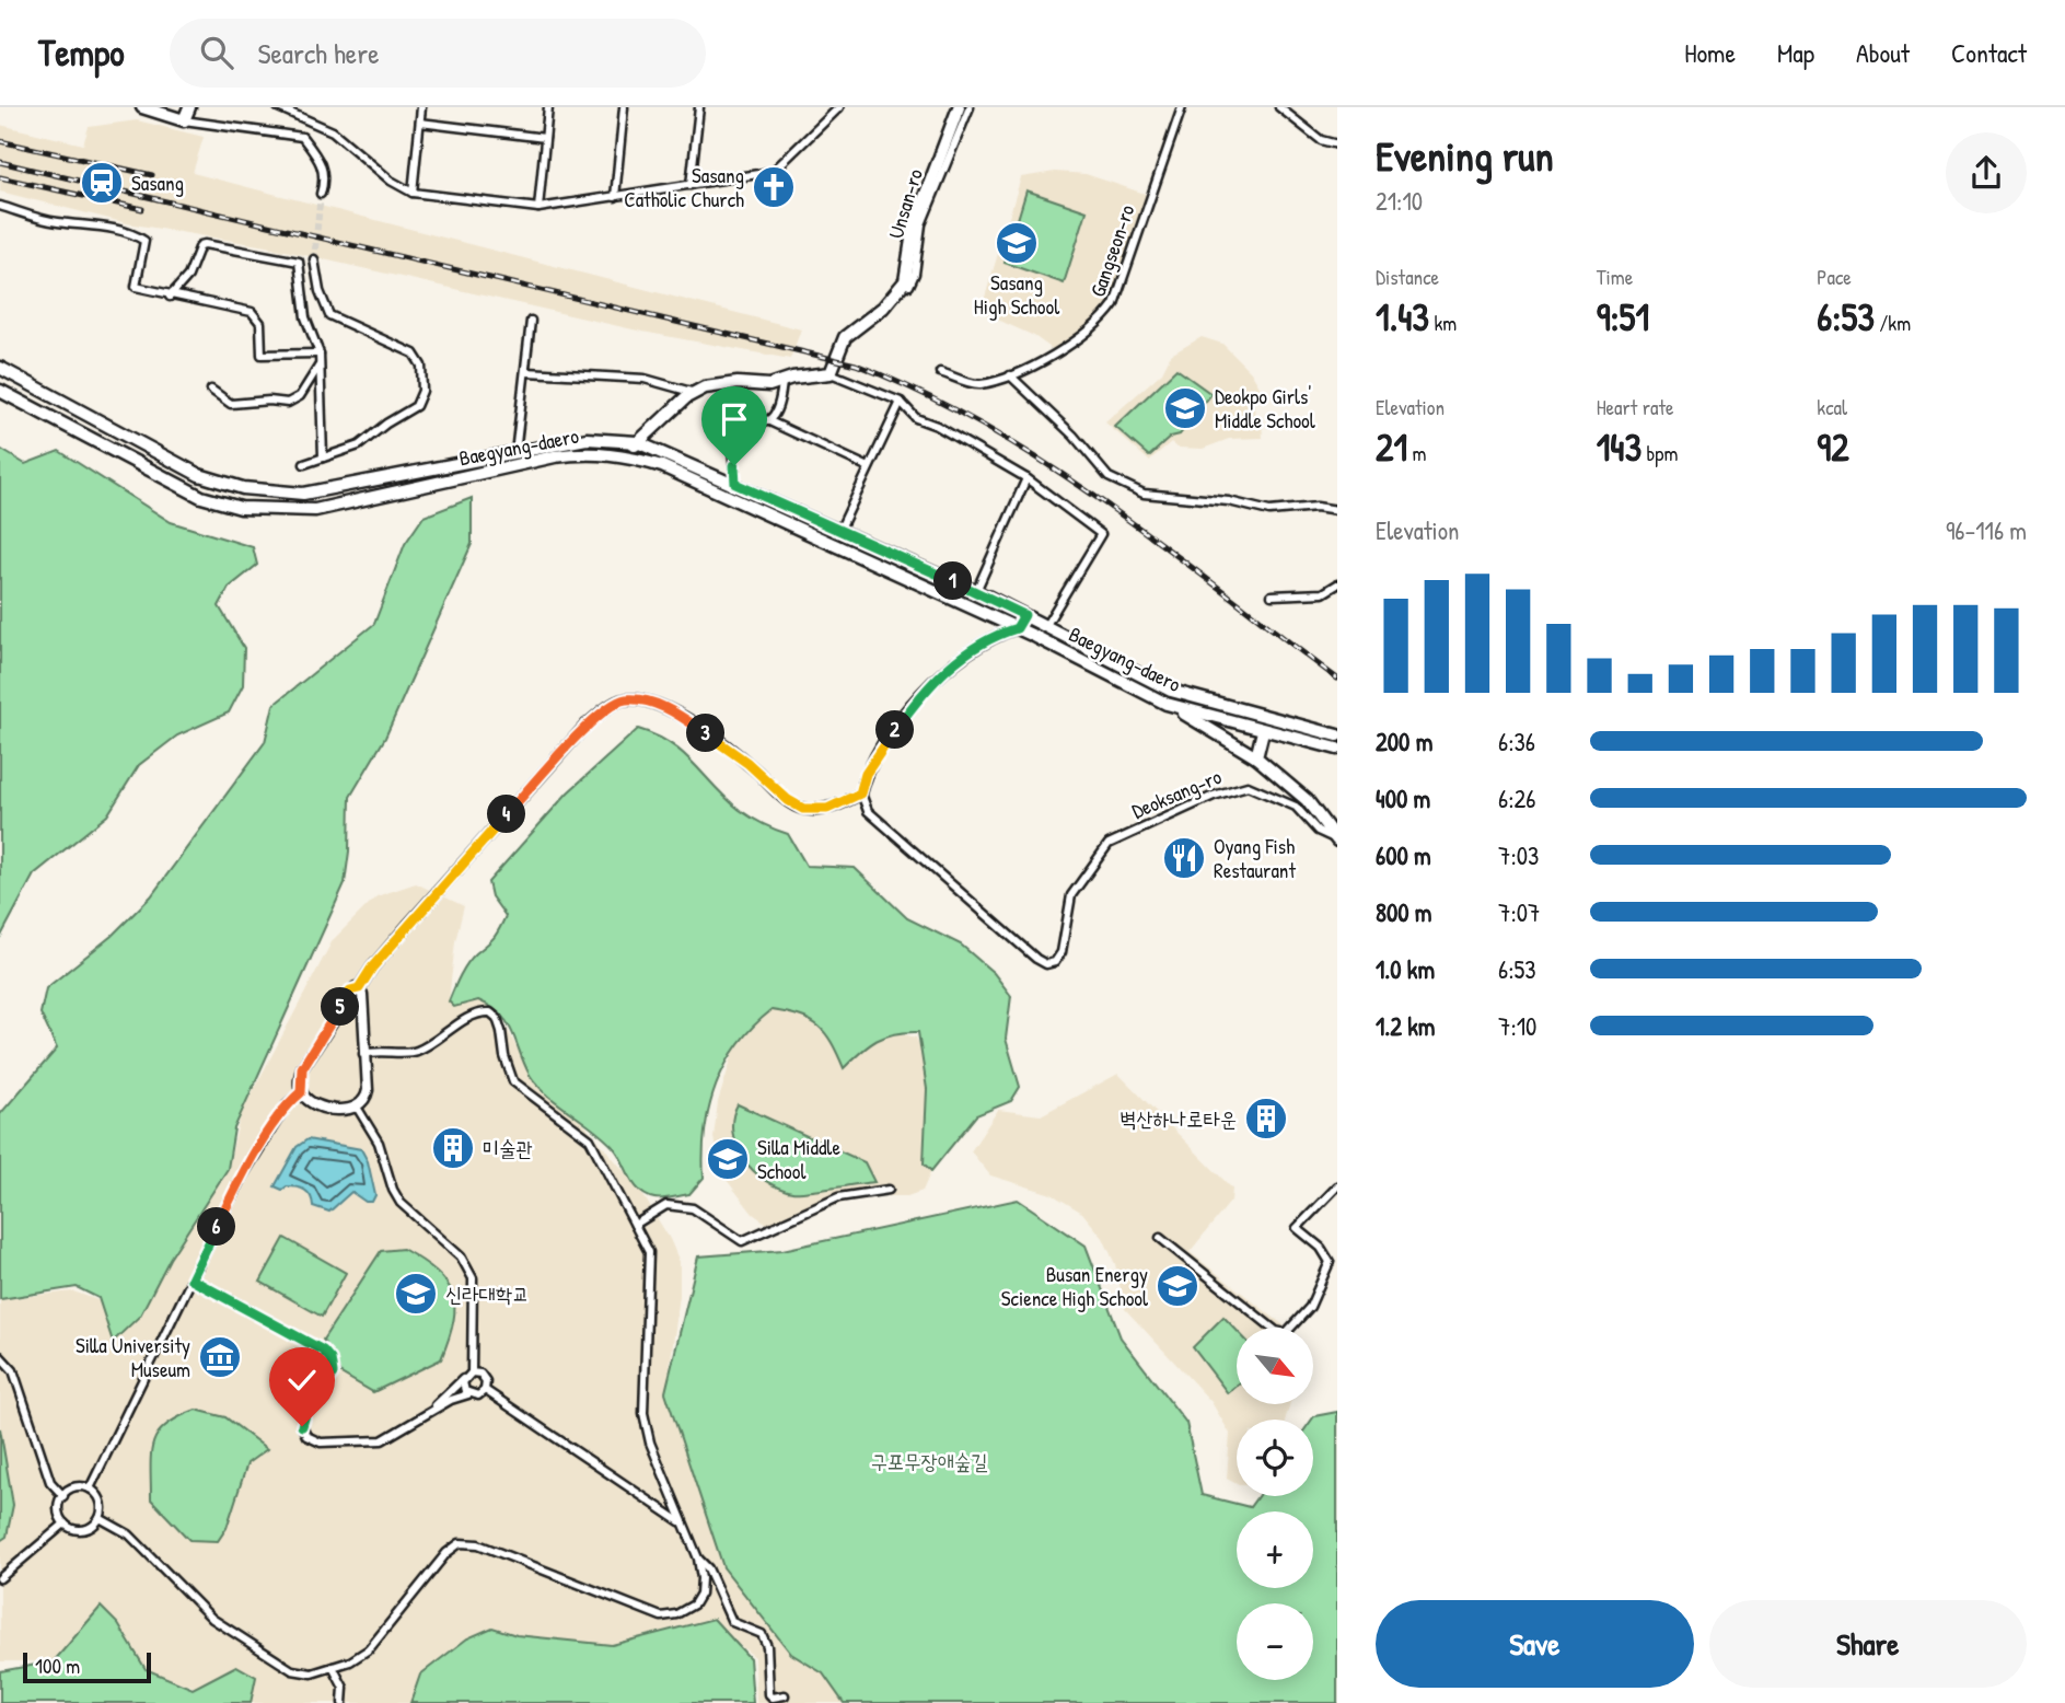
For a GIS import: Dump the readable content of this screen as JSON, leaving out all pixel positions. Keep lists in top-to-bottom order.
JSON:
{
  "streets": {
    "main road": ["Unsan-ro", "Baegyang-daero", "Deoksang-ro"],
    "street": ["Gangseon-ro"]
  },
  "crossings": [
    ["Baegyang-daero", "Deoksang-ro"]
  ],
  "parks": ["구포무장애숲길"],
  "places": {
    "station": ["Sasang"],
    "church": ["Sasang Catholic Church"],
    "school or university": [
      "Sasang High School",
      "Deokpo Girls' Middle School",
      "Silla Middle School",
      "Busan Energy Science High School",
      "신라대학교"
    ],
    "restaurant": ["Oyang Fish Restaurant"],
    "building": ["벽산하나로타운", "미술관"],
    "museum": ["Silla University Museum"]
  },
  "scale_bar": "100 m",
  "north": "bottom right",
  "page": {
    "header": "Tempo",
    "search": "Search here",
    "nav": [
      "Home",
      "Map",
      "About",
      "Contact"
    ],
    "heading": ["Evening run", "21:10"],
    "stats": [
      ["Distance", "1.43 km"],
      ["Time", "9:51"],
      ["Pace", "6:53 /km"],
      ["Elevation", "21 m"],
      ["Heart rate", "143 bpm"],
      ["kcal", "92"]
    ],
    "chart": ["Elevation", "96–116 m"],
    "pins": [
      "1",
      "2",
      "3",
      "4",
      "5",
      "6"
    ],
    "list": [
      {
        "name": "200 m",
        "note": "6:36"
      },
      {
        "name": "400 m",
        "note": "6:26"
      },
      {
        "name": "600 m",
        "note": "7:03"
      },
      {
        "name": "800 m",
        "note": "7:07"
      },
      {
        "name": "1.0 km",
        "note": "6:53"
      },
      {
        "name": "1.2 km",
        "note": "7:10"
      }
    ],
    "map_buttons": ["+", "−"],
    "buttons": ["Save", "Share"],
    "scale": "100 m"
  }
}
